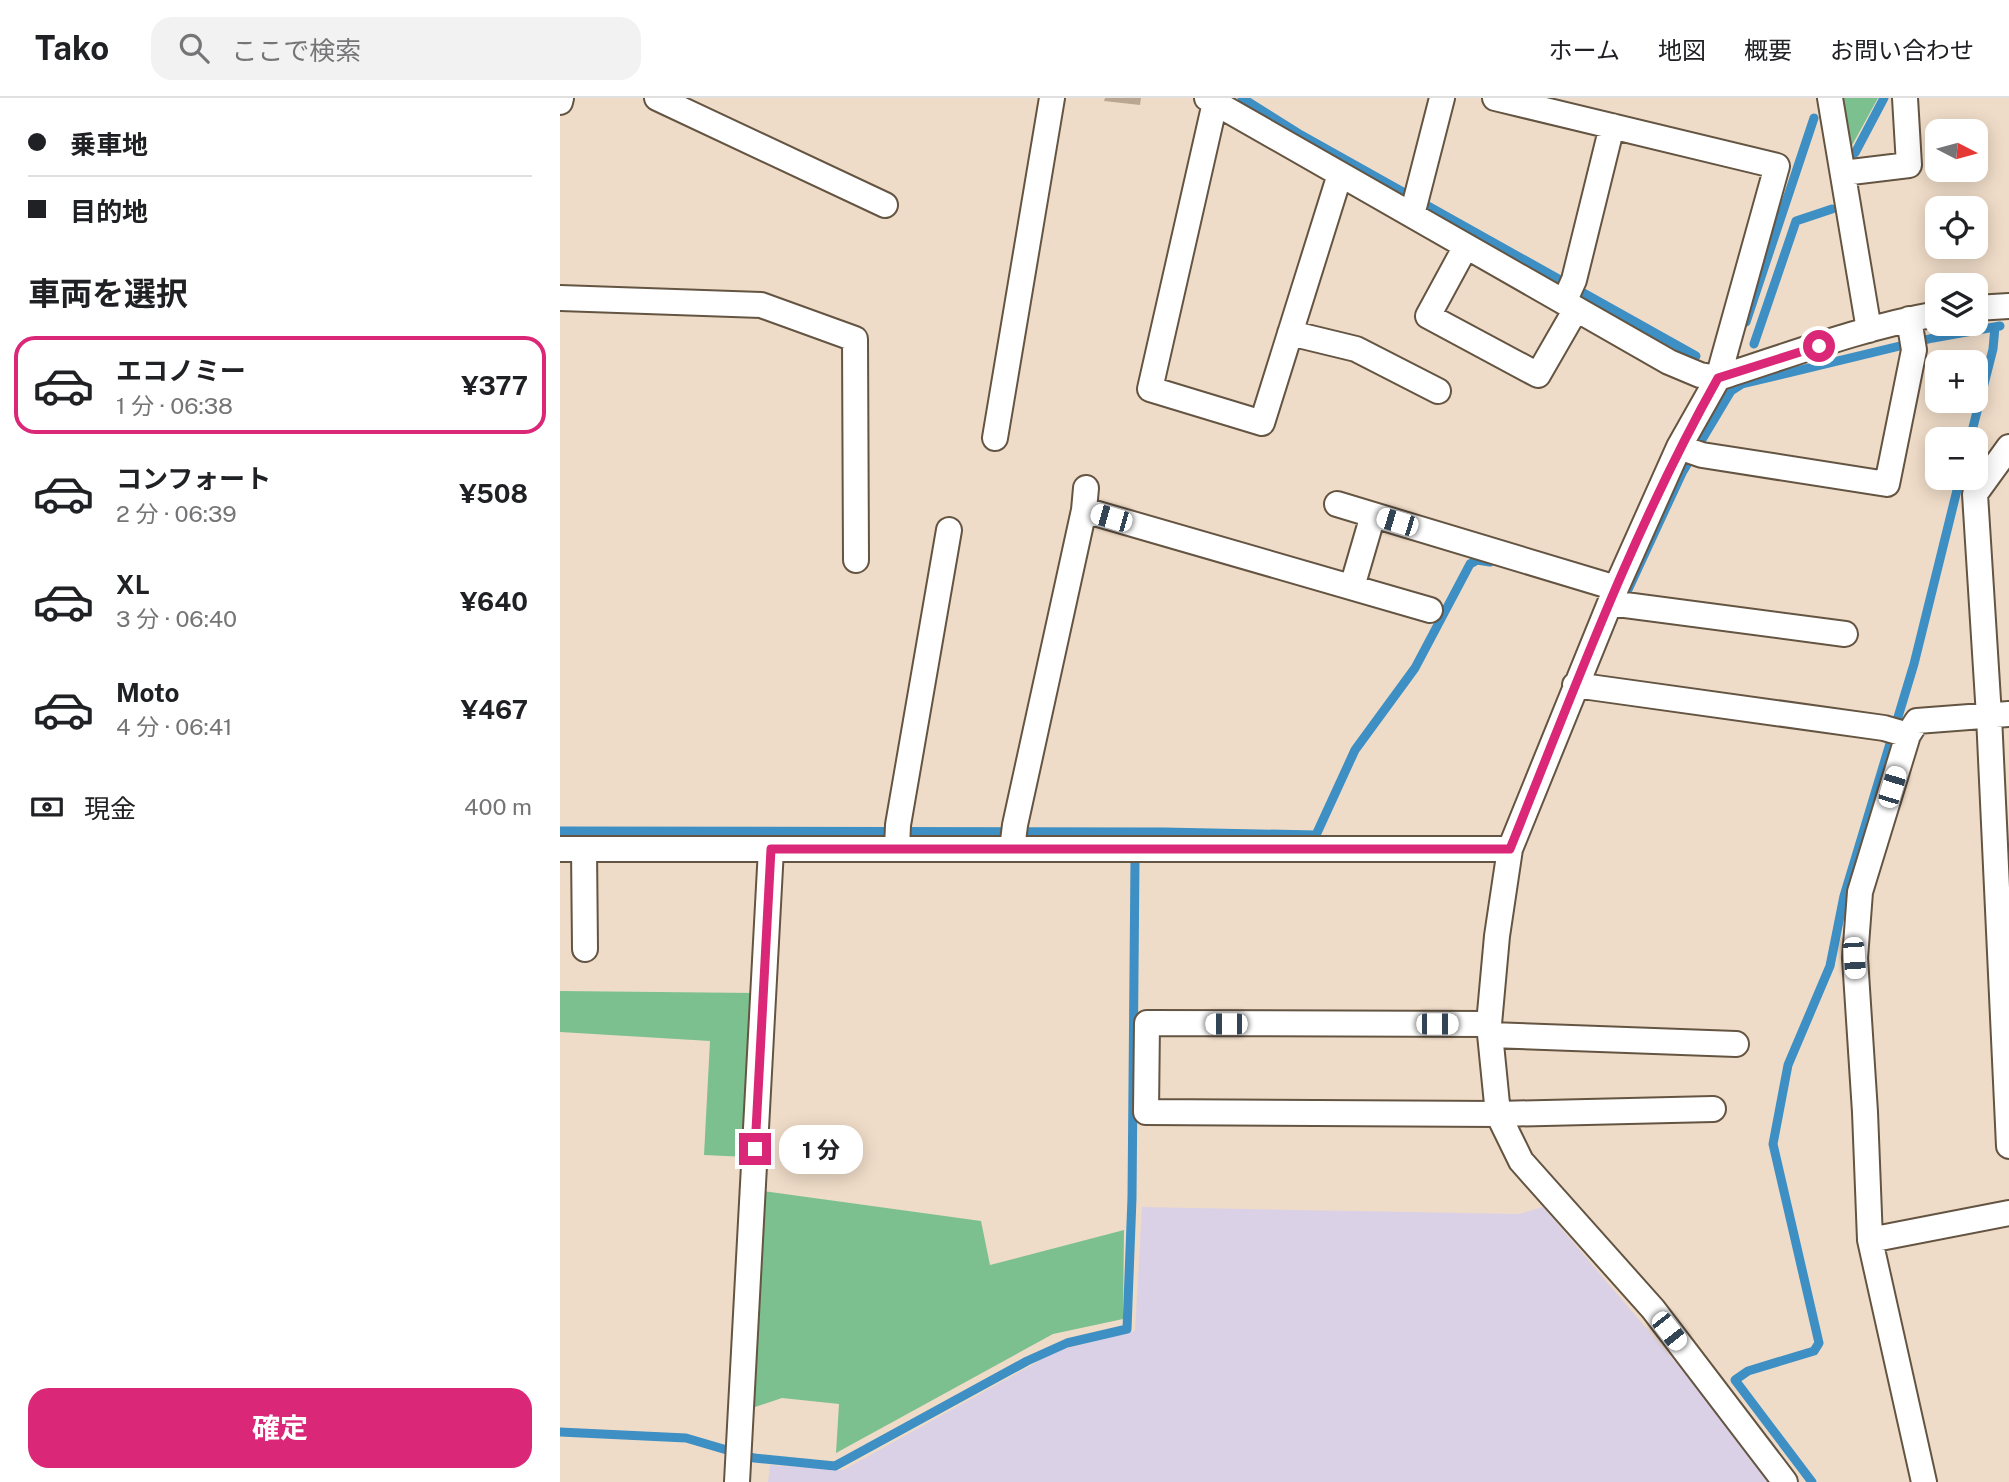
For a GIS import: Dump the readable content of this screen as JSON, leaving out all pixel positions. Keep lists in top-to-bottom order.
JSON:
{
  "north": "right",
  "page": {
    "header": "Tako",
    "search": "ここで検索",
    "nav": [
      "ホーム",
      "地図",
      "概要",
      "お問い合わせ"
    ],
    "banner": ["乗車地", "目的地"],
    "map_buttons": ["+", "−"],
    "heading": "車両を選択",
    "list": [
      {
        "name": "エコノミー",
        "note": "1 分 · 06:38",
        "value": "¥377"
      },
      {
        "name": "コンフォート",
        "note": "2 分 · 06:39",
        "value": "¥508"
      },
      {
        "name": "XL",
        "note": "3 分 · 06:40",
        "value": "¥640"
      },
      {
        "name": "Moto",
        "note": "4 分 · 06:41",
        "value": "¥467"
      }
    ],
    "pay": ["現金", "400 m"],
    "bubble": "1 分",
    "buttons": "確定"
  }
}
